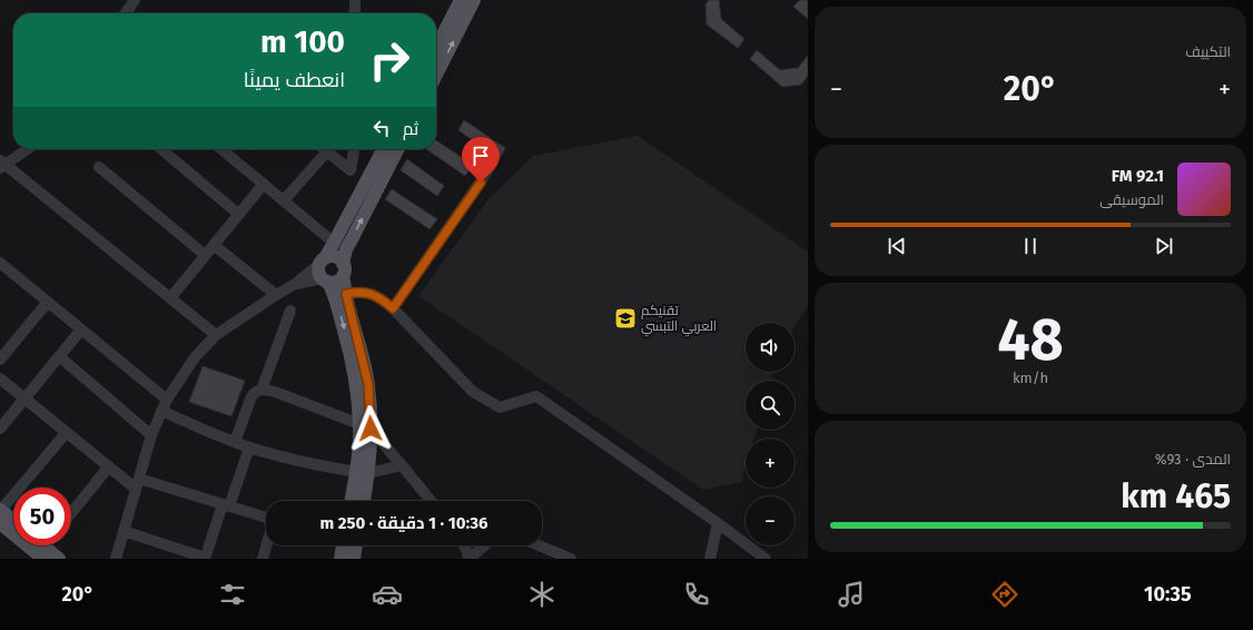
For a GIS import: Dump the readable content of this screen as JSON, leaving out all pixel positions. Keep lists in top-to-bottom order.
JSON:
{
  "places": {
    "school or university": ["تقنيكم العربي التبسي"]
  },
  "page": {
    "tile": [
      "التكييف",
      ["48", "km/h"],
      ["المدى · 93%", "465 km"]
    ],
    "turn": ["100 m", "انعطف يمينًا"],
    "heat": ["−", "20°", "+"],
    "then": "ثم",
    "song": ["92.1 FM", "الموسيقى"],
    "map_buttons": ["+", "−"],
    "limit": "50",
    "trip": "10:36 · 1 دقيقة · 250 m",
    "tabs": ["10:35", "20°"]
  }
}
